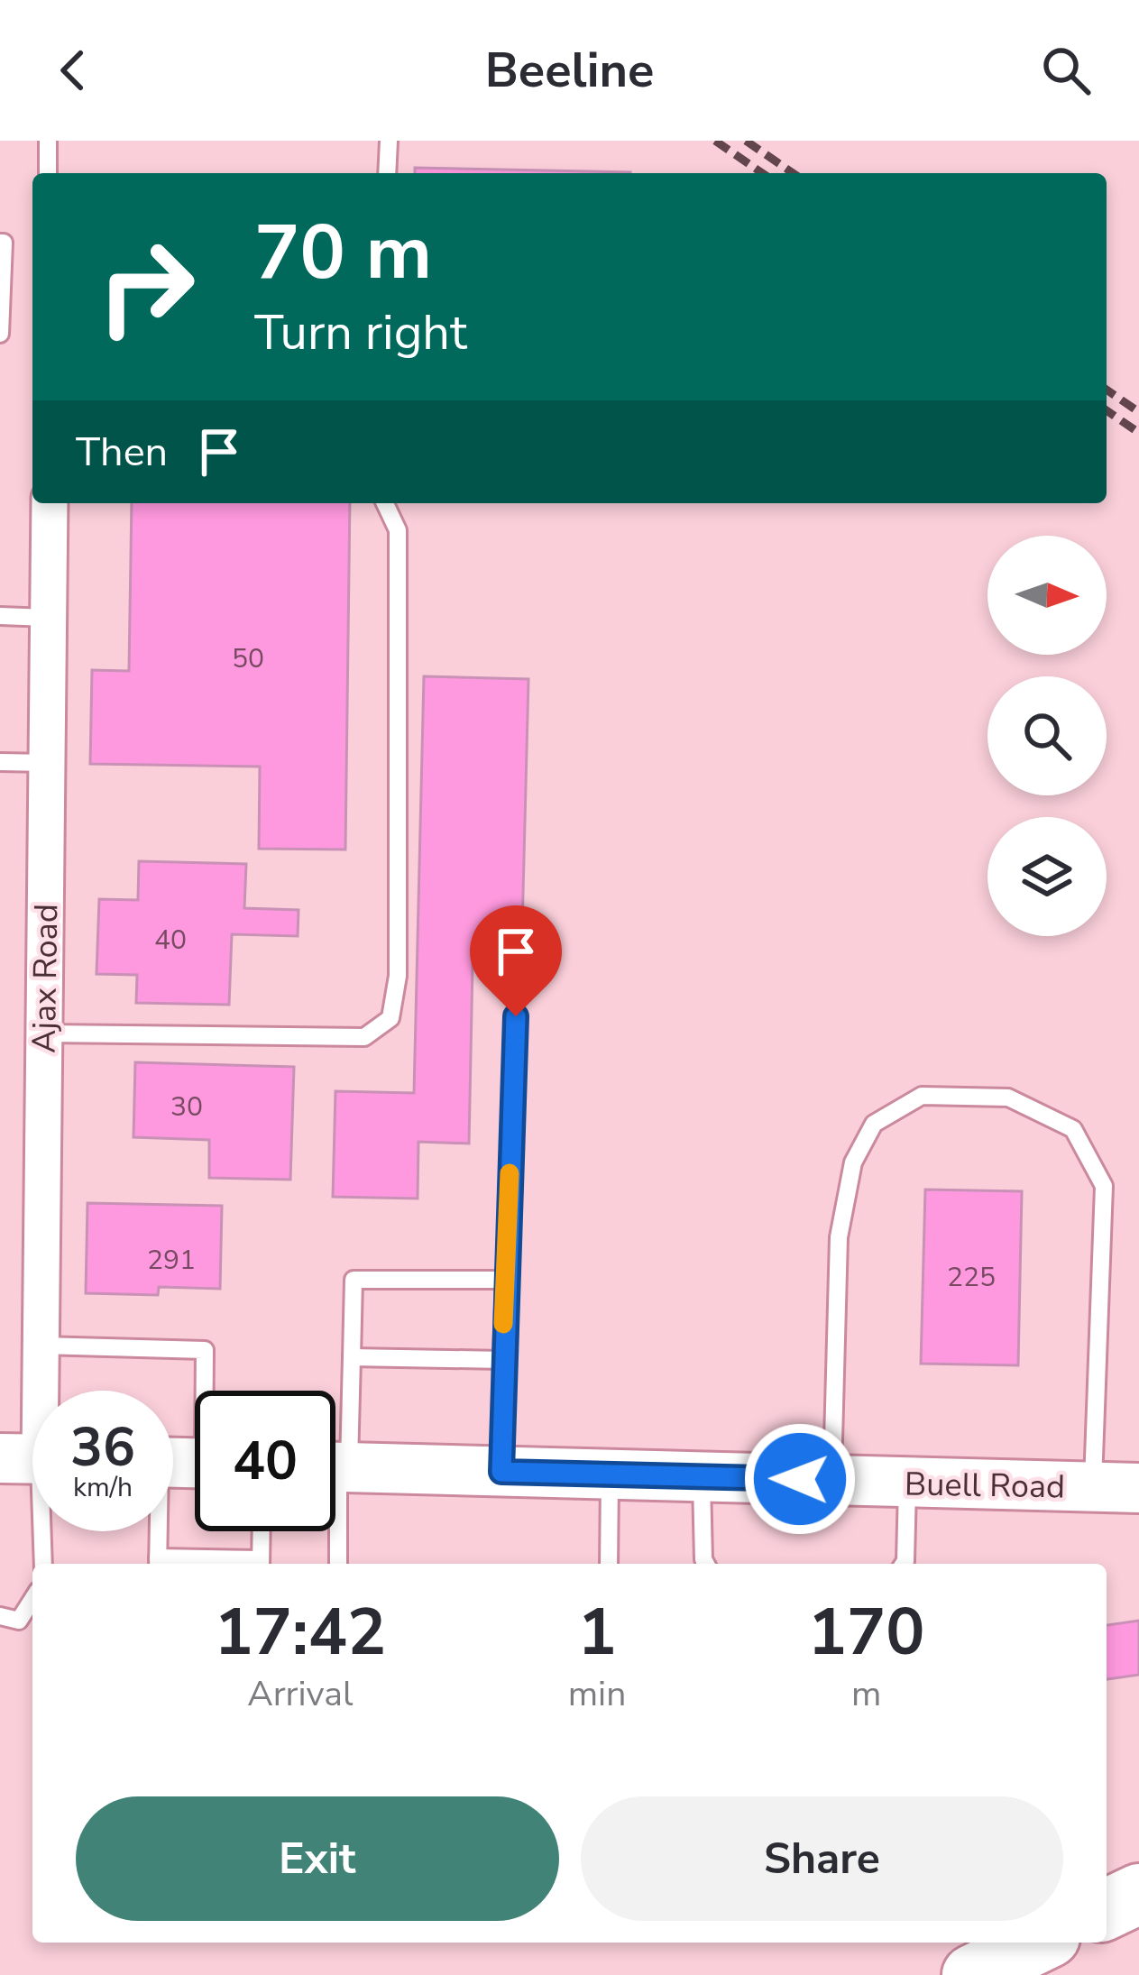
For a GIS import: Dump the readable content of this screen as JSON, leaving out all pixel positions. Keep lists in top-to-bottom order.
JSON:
{
  "streets": {
    "street": ["Ajax Road", "Buell Road"]
  },
  "house_numbers": [
    "50",
    "40",
    "30",
    "291",
    "225"
  ],
  "north": "right",
  "page": {
    "header": "Beeline",
    "turn": ["70 m", "Turn right"],
    "then": "Then",
    "speed": "36 km/h",
    "limit": "40",
    "eta": [
      "17:42",
      "Arrival",
      "1",
      "min",
      "170",
      "m"
    ],
    "buttons": ["Exit", "Share"]
  }
}
